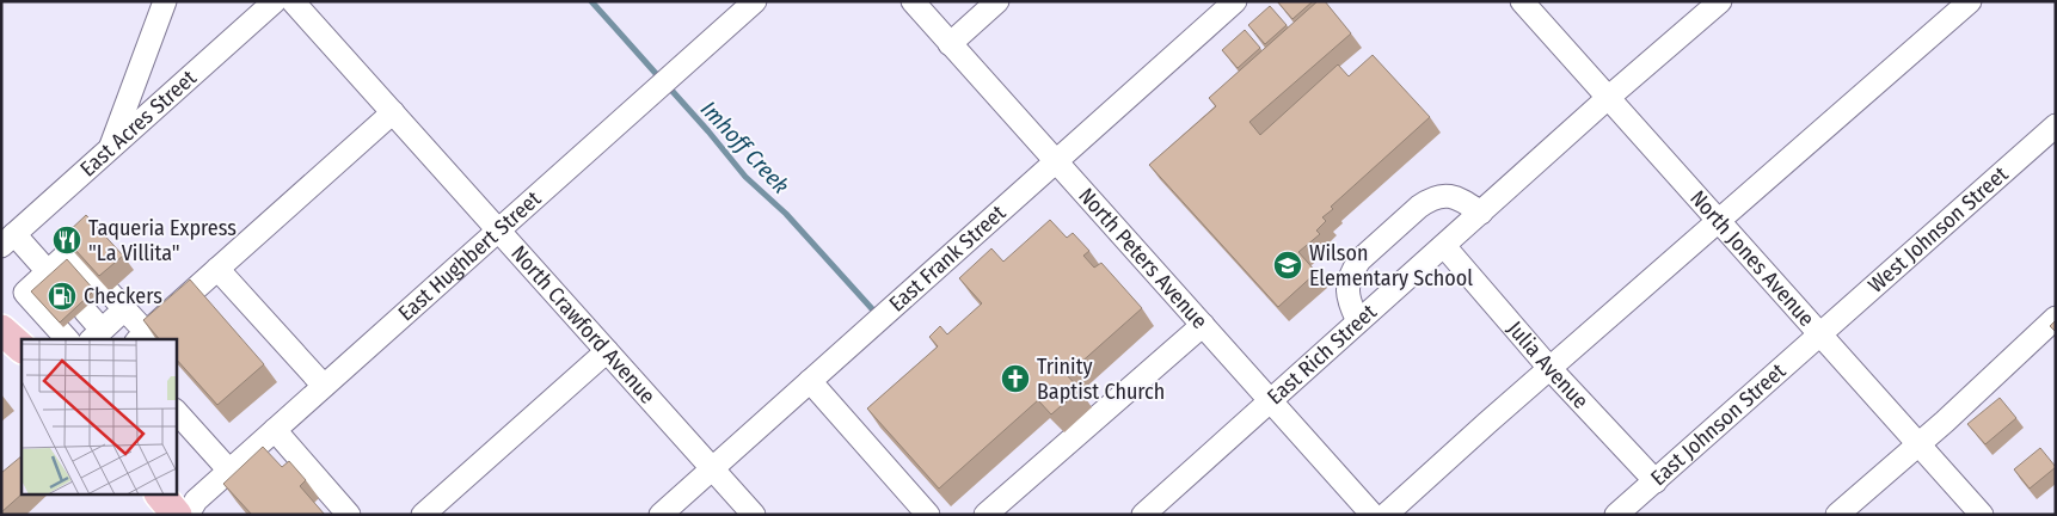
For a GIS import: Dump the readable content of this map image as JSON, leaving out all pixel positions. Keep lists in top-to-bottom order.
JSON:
{
  "streets": {
    "street": [
      "East Acres Street",
      "West Johnson Street",
      "East Hughbert Street",
      "East Frank Street",
      "North Peters Avenue",
      "North Jones Avenue",
      "North Crawford Avenue",
      "East Rich Street",
      "Julia Avenue",
      "East Johnson Street"
    ]
  },
  "crossings": [
    ["West Johnson Street", "North Jones Avenue"],
    ["West Johnson Street", "East Johnson Street"],
    ["East Hughbert Street", "North Crawford Avenue"],
    ["East Frank Street", "North Peters Avenue"],
    ["East Frank Street", "North Crawford Avenue"],
    ["North Peters Avenue", "East Rich Street"],
    ["North Jones Avenue", "East Rich Street"],
    ["North Jones Avenue", "East Johnson Street"],
    ["East Rich Street", "Julia Avenue"],
    ["Julia Avenue", "East Johnson Street"]
  ],
  "water": ["Imhoff Creek"],
  "places": {
    "restaurant": ["Taqueria Express \"La Villita\""],
    "school or university": ["Wilson Elementary School"],
    "fuel station": ["Checkers"],
    "church": ["Trinity Baptist Church"]
  }
}
